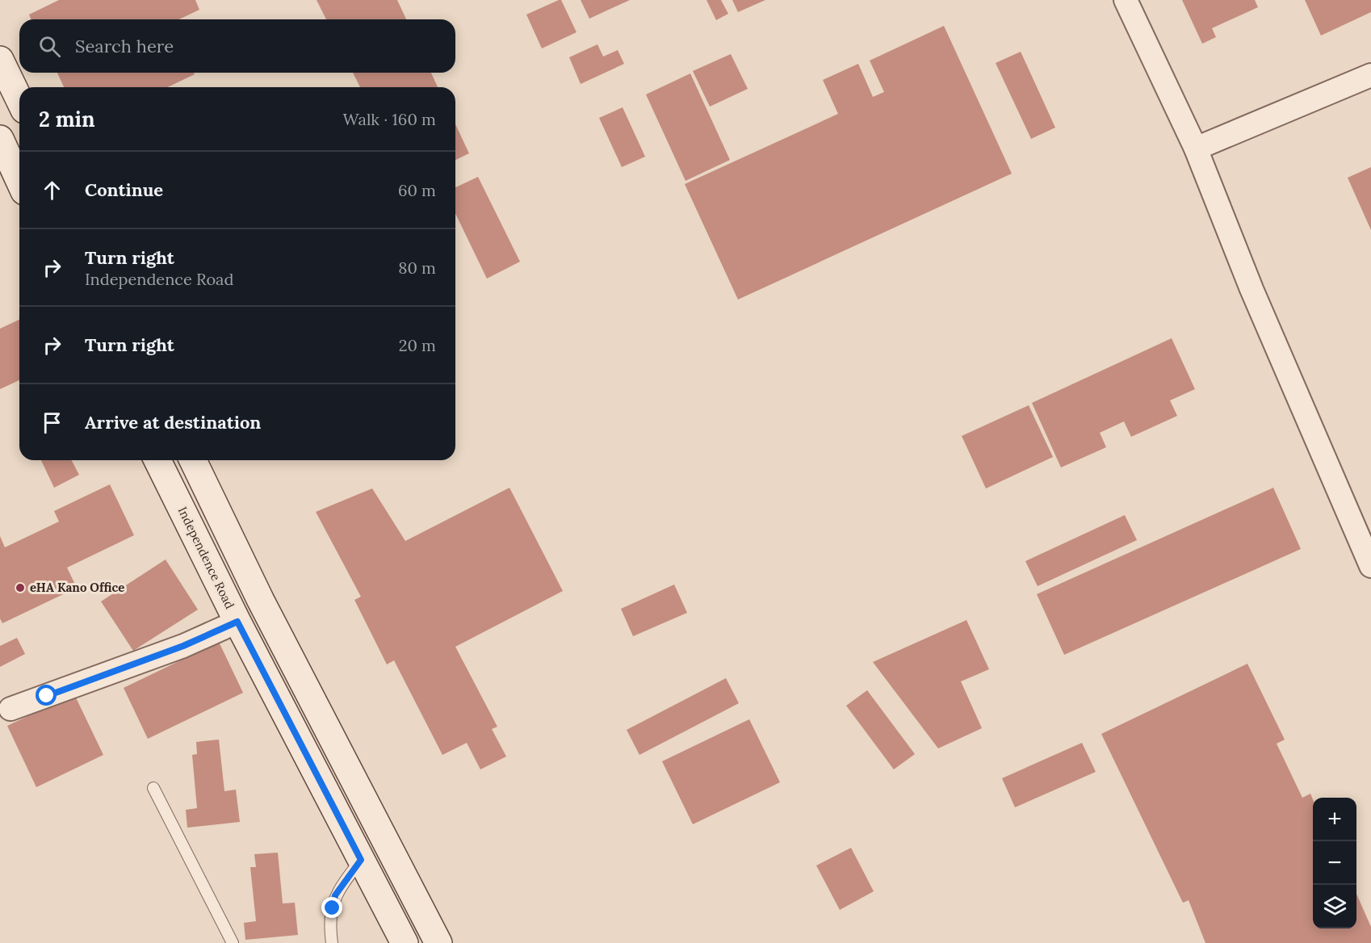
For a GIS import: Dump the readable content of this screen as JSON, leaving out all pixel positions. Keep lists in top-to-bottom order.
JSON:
{
  "streets": {
    "main road": ["Independence Road"]
  },
  "places": ["eHA Kano Office"],
  "page": {
    "search": "Search here",
    "heading": ["2 min", "Walk · 160 m"],
    "list": [
      ["Continue", "60 m"],
      ["Turn right", "Independence Road", "80 m"],
      ["Turn right", "20 m"],
      "Arrive at destination"
    ],
    "map_buttons": ["+", "−"]
  }
}
